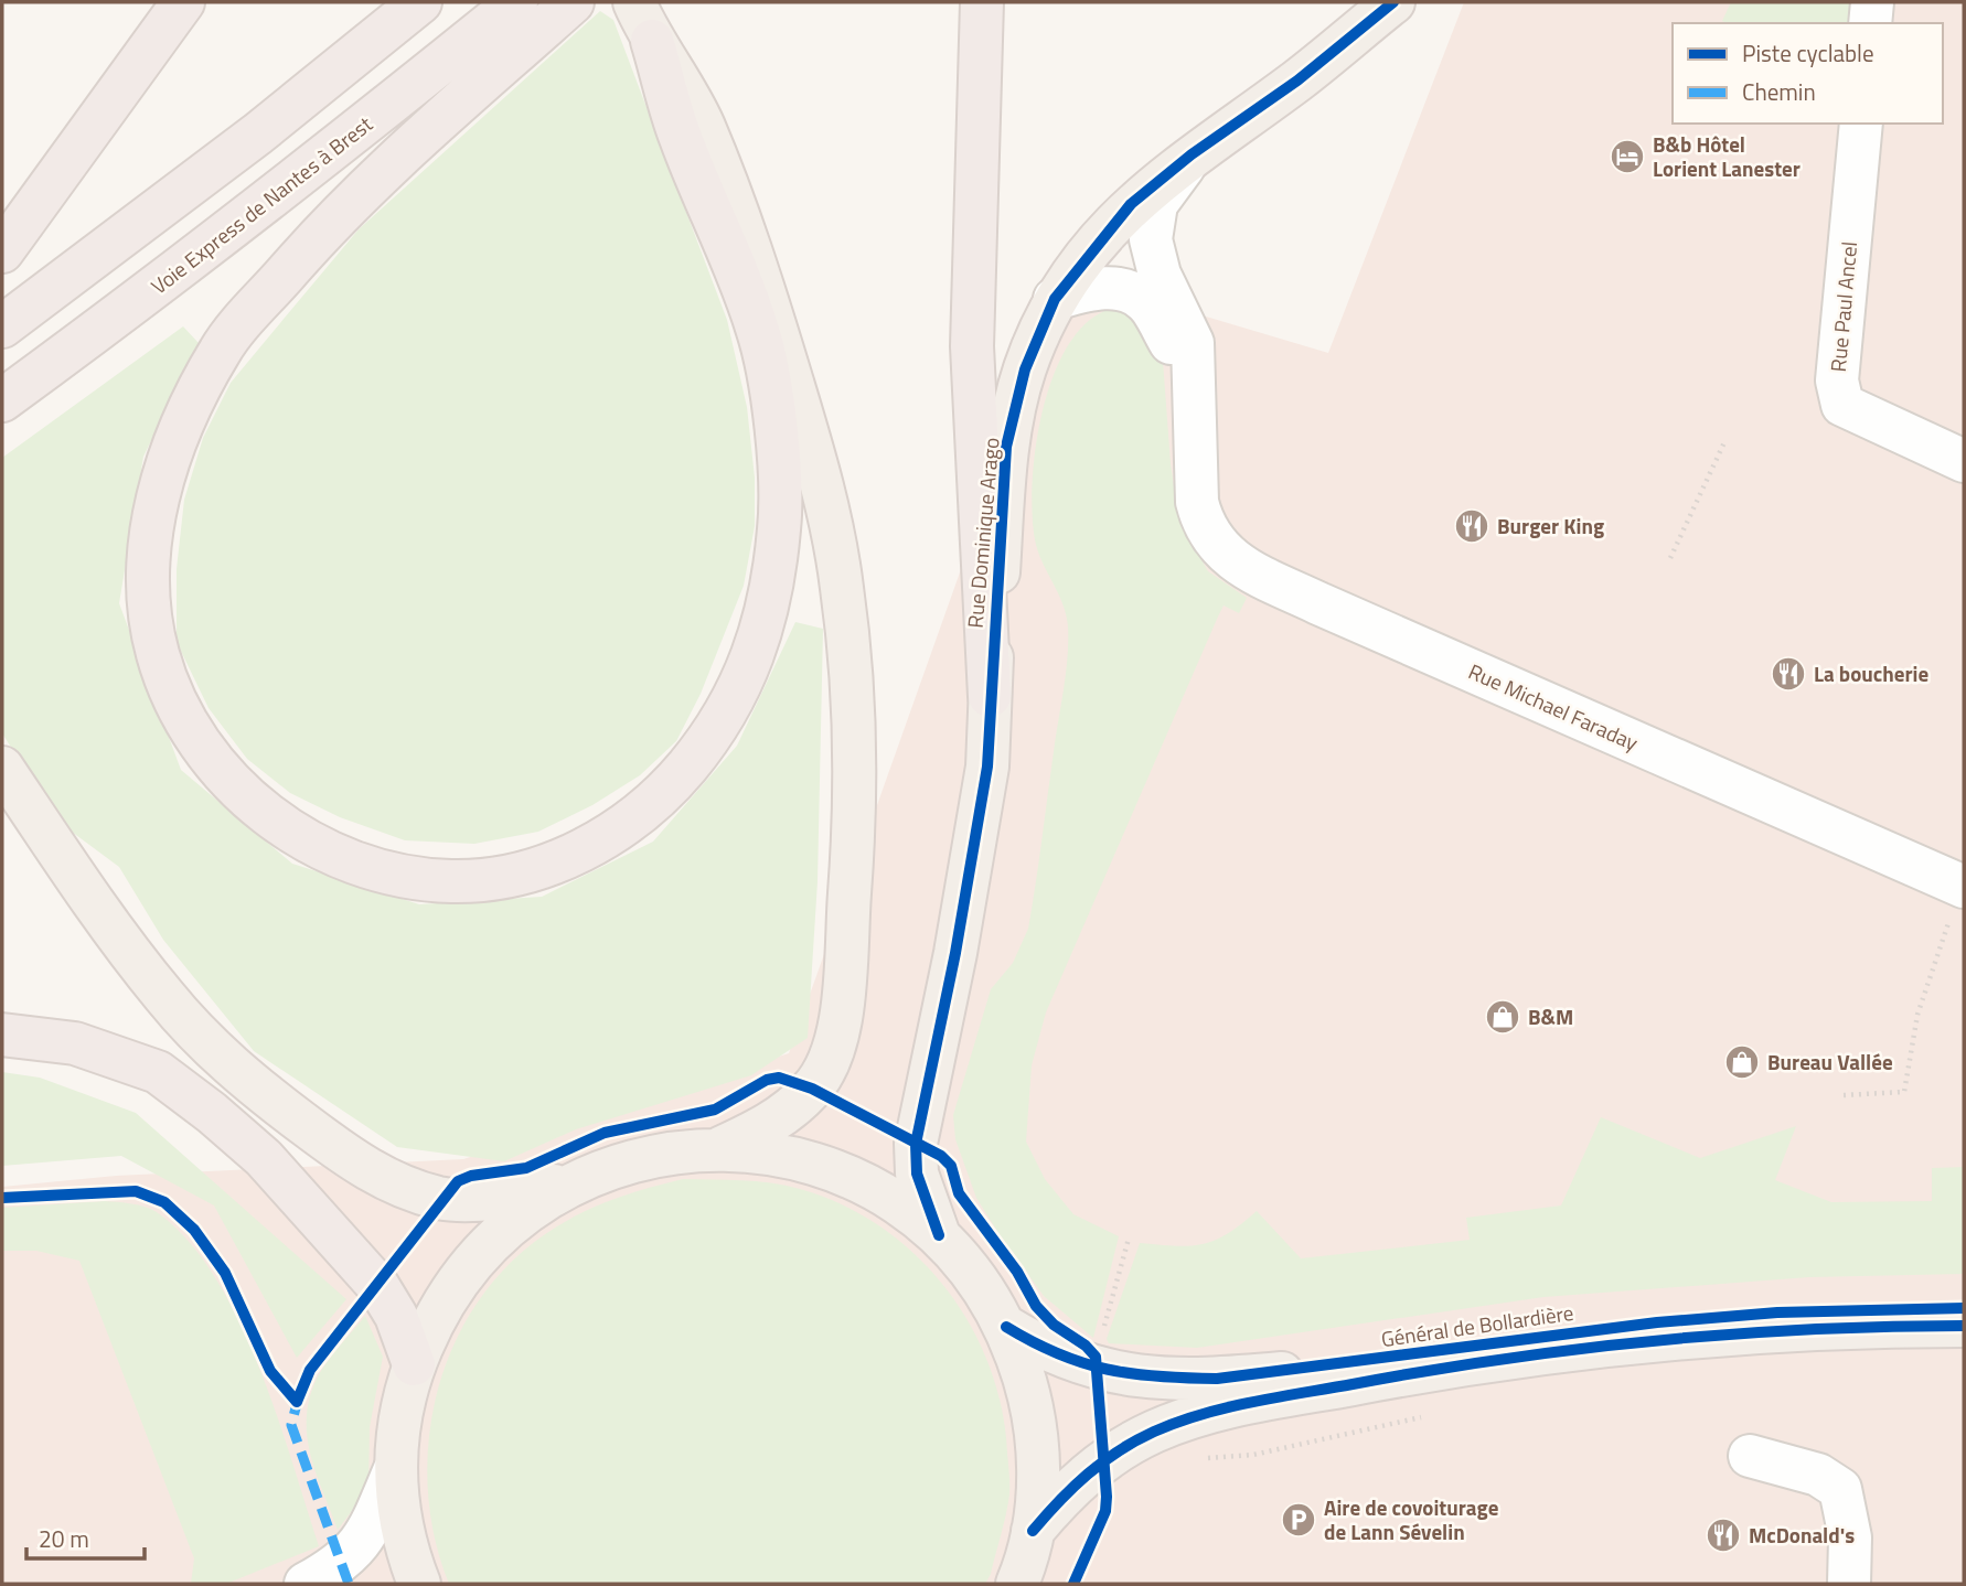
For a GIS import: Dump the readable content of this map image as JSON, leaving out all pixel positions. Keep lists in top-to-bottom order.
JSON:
{
  "streets": {
    "highway": ["Voie Express de Nantes à Brest"],
    "main road": ["Rue Dominique Arago", "Général de Bollardière"],
    "street": ["Rue Paul Ancel", "Rue Michael Faraday"]
  },
  "crossings": [
    ["Rue Dominique Arago", "Rue Michael Faraday"]
  ],
  "places": {
    "hotel": ["B&b Hôtel Lorient Lanester"],
    "restaurant": ["Burger King", "La boucherie", "McDonald's"],
    "shop": ["B&M", "Bureau Vallée"],
    "parking": ["Aire de covoiturage de Lann Sévelin"]
  },
  "legend": ["Piste cyclable", "Chemin"],
  "scale_bar": "20 m"
}
